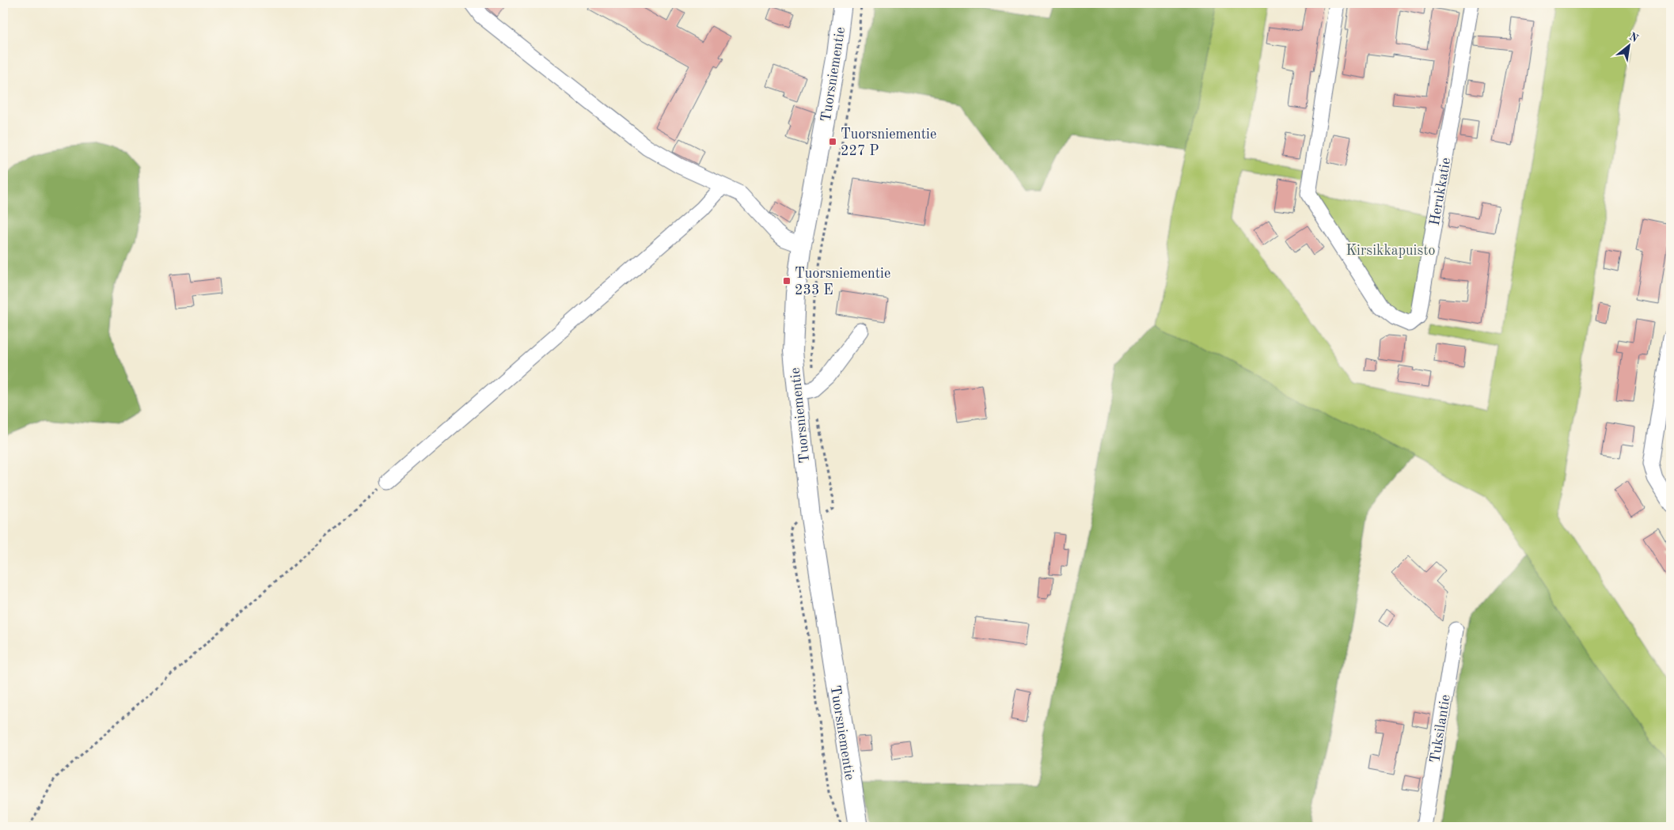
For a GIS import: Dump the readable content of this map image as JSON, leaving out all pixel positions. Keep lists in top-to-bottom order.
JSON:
{
  "streets": {
    "main road": ["Tuorsniementie"],
    "street": ["Herukkatie", "Tuksilantie"]
  },
  "parks": ["Kirsikkapuisto"],
  "places": {
    "transit": ["Tuorsniementie 227 P", "Tuorsniementie 233 E"]
  },
  "north": "top right"
}
